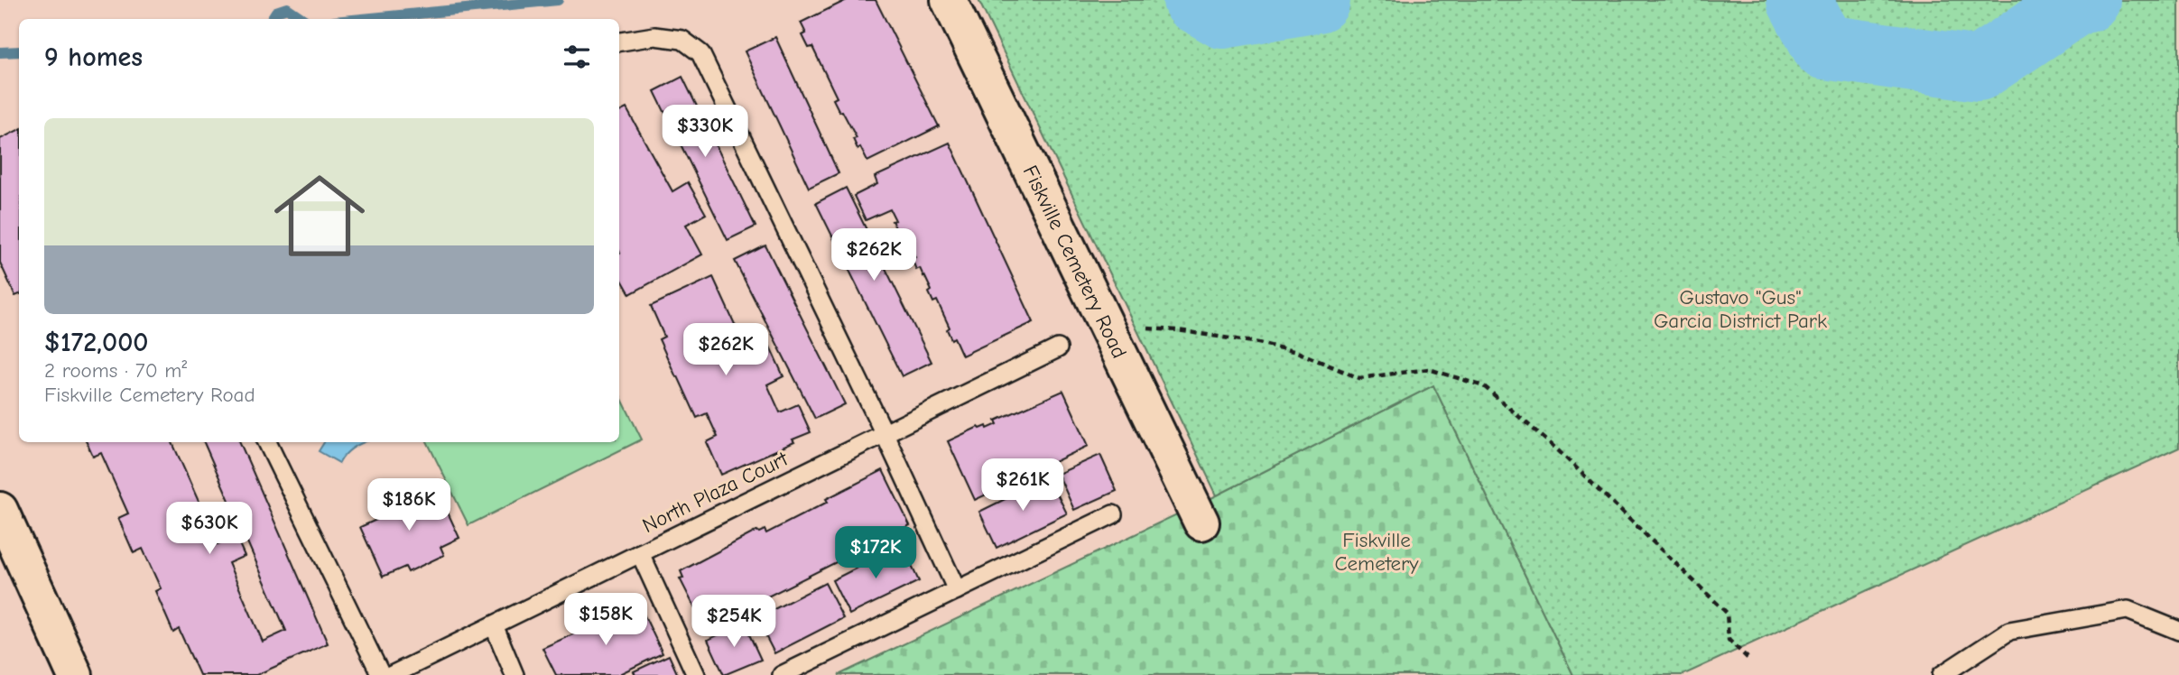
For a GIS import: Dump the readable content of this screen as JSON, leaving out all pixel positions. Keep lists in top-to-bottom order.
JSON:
{
  "streets": {
    "street": ["Fiskville Cemetery Road"],
    "lane": ["North Plaza Court"]
  },
  "parks": ["Gustavo \"Gus\" Garcia District Park", "Fiskville Cemetery"],
  "page": {
    "heading": "9 homes",
    "list": [
      {
        "name": "$172,000",
        "note": "2 rooms · 70 m² · Fiskville Cemetery Road"
      }
    ],
    "price": [
      "$330K",
      "$262K",
      "$262K",
      "$261K",
      "$186K",
      "$630K",
      "$172K",
      "$158K",
      "$254K"
    ]
  }
}
